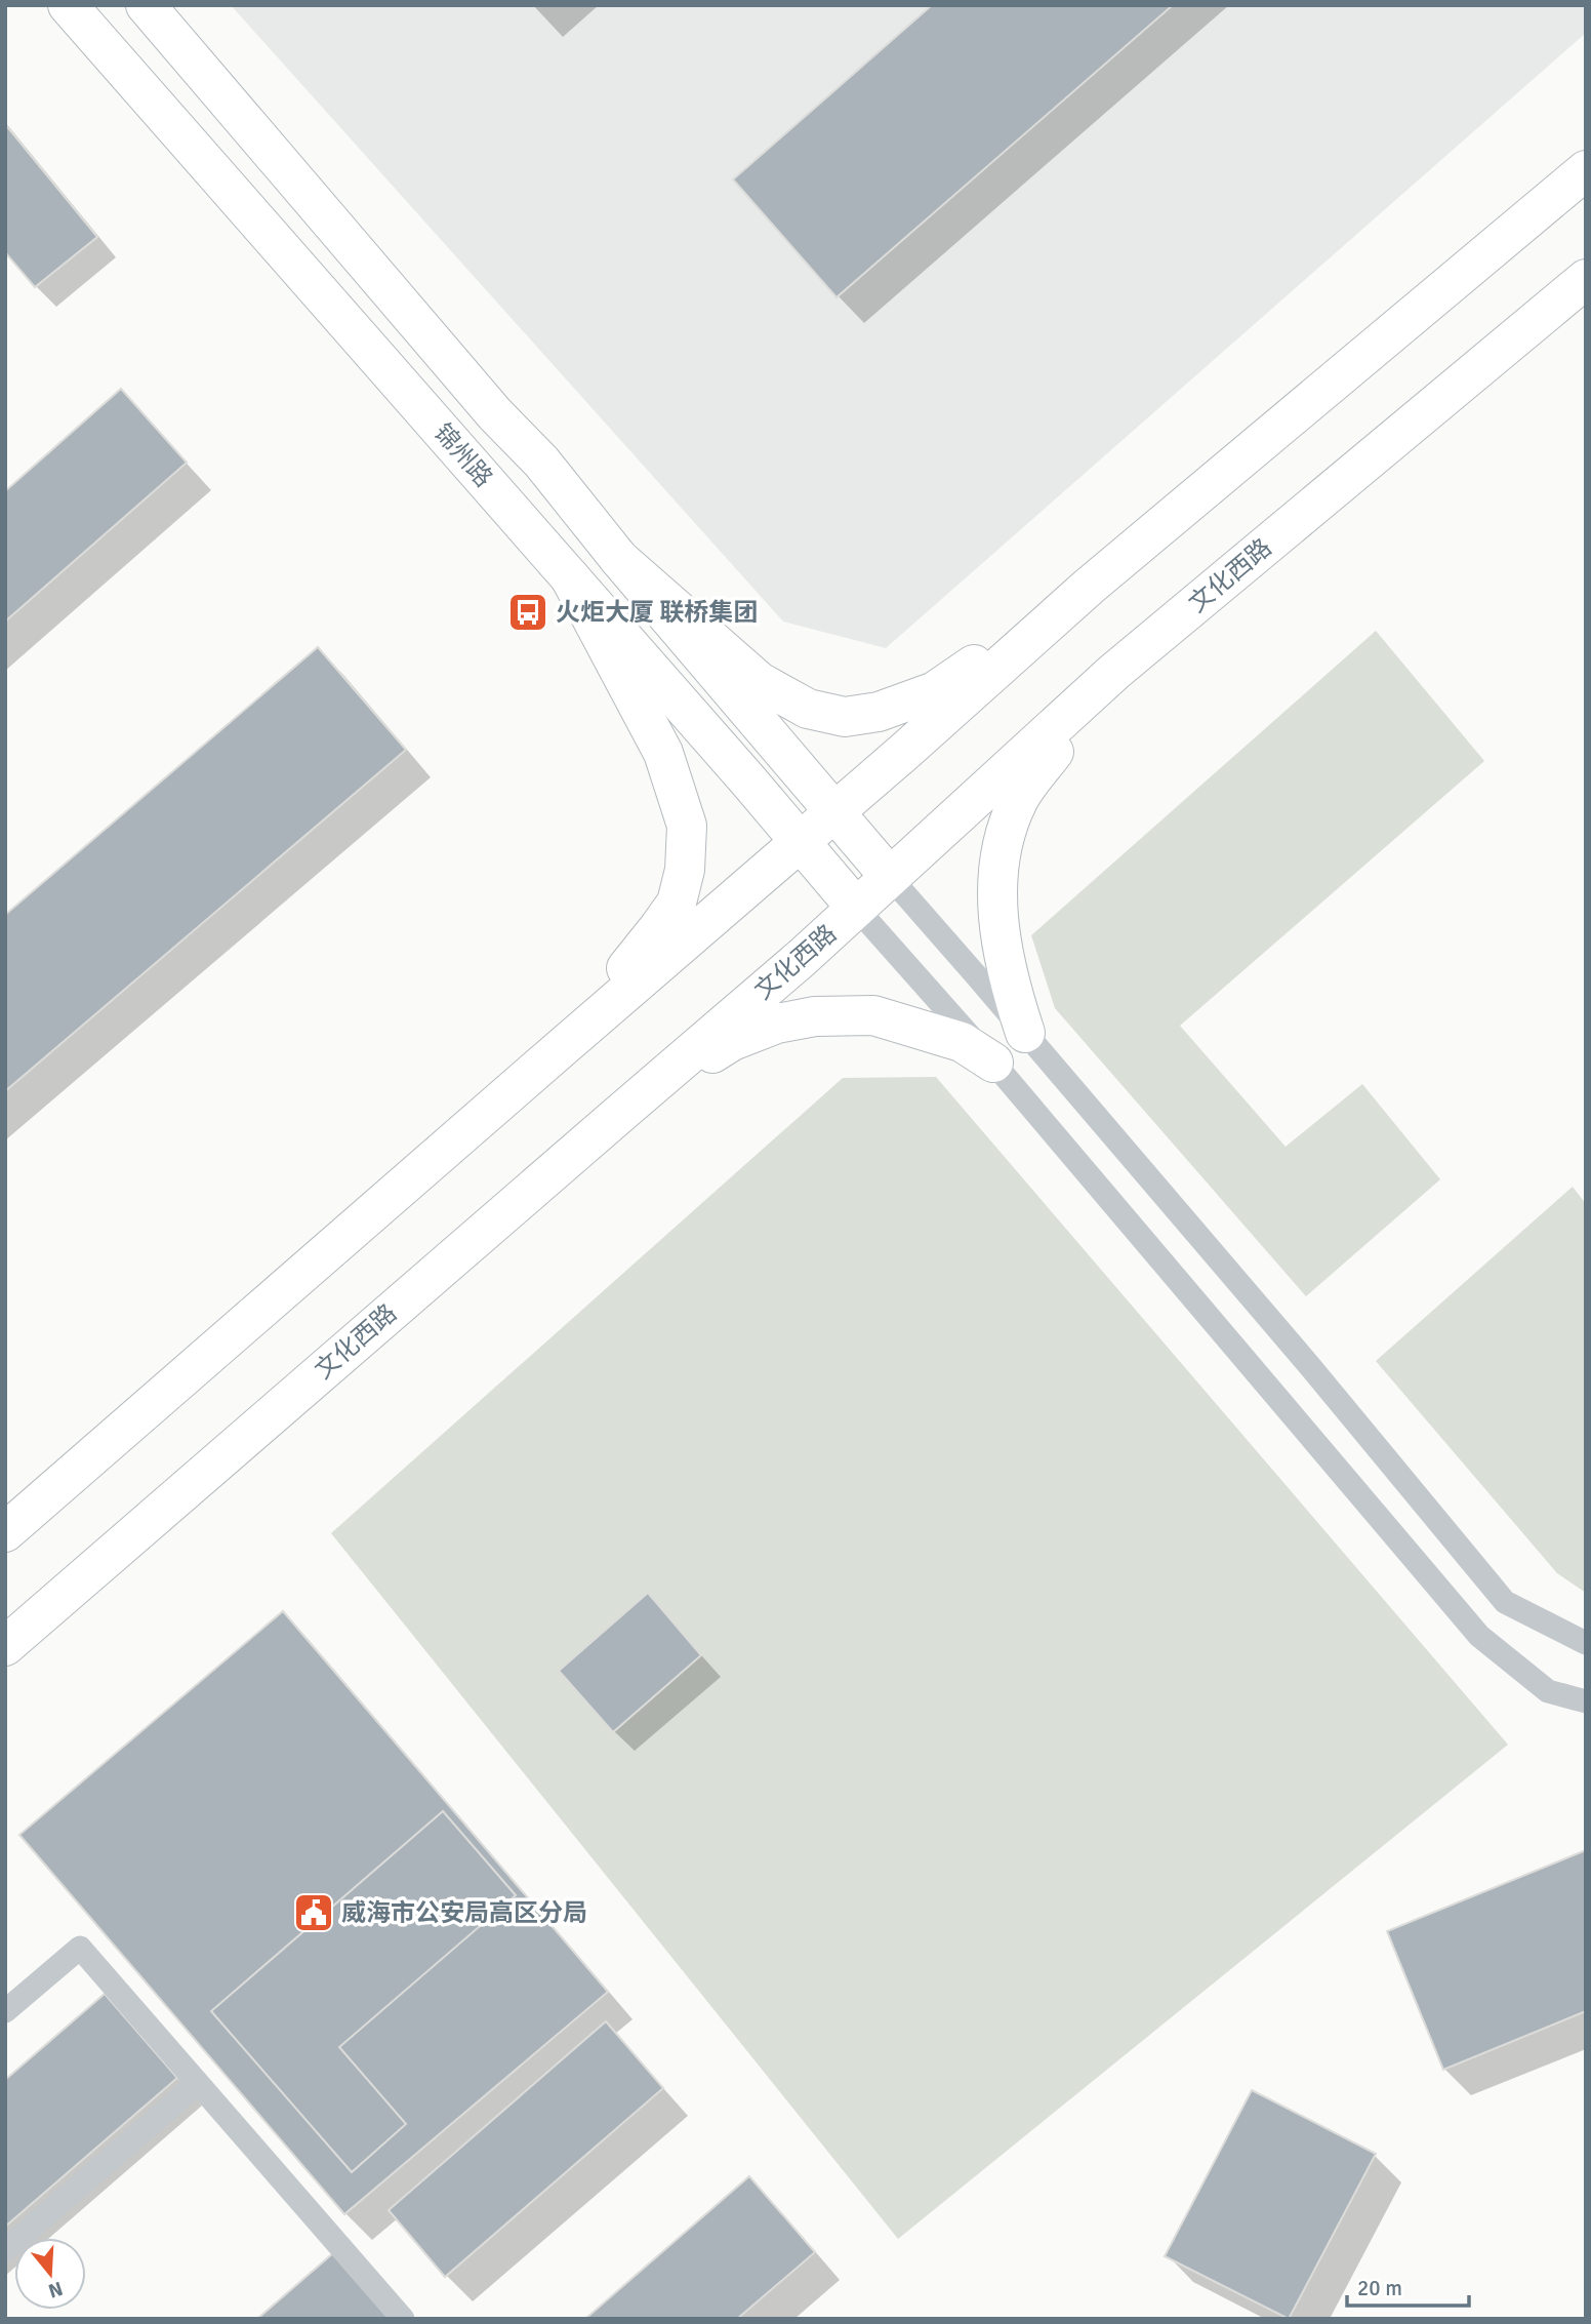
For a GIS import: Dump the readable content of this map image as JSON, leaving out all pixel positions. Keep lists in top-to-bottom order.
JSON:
{
  "streets": {
    "main road": ["锦州路", "文化西路"]
  },
  "crossings": [
    ["锦州路", "文化西路"]
  ],
  "places": {
    "bus stop": ["火炬大厦 联桥集团"],
    "public building": ["威海市公安局高区分局"]
  },
  "scale_bar": "20 m",
  "north": "bottom"
}
